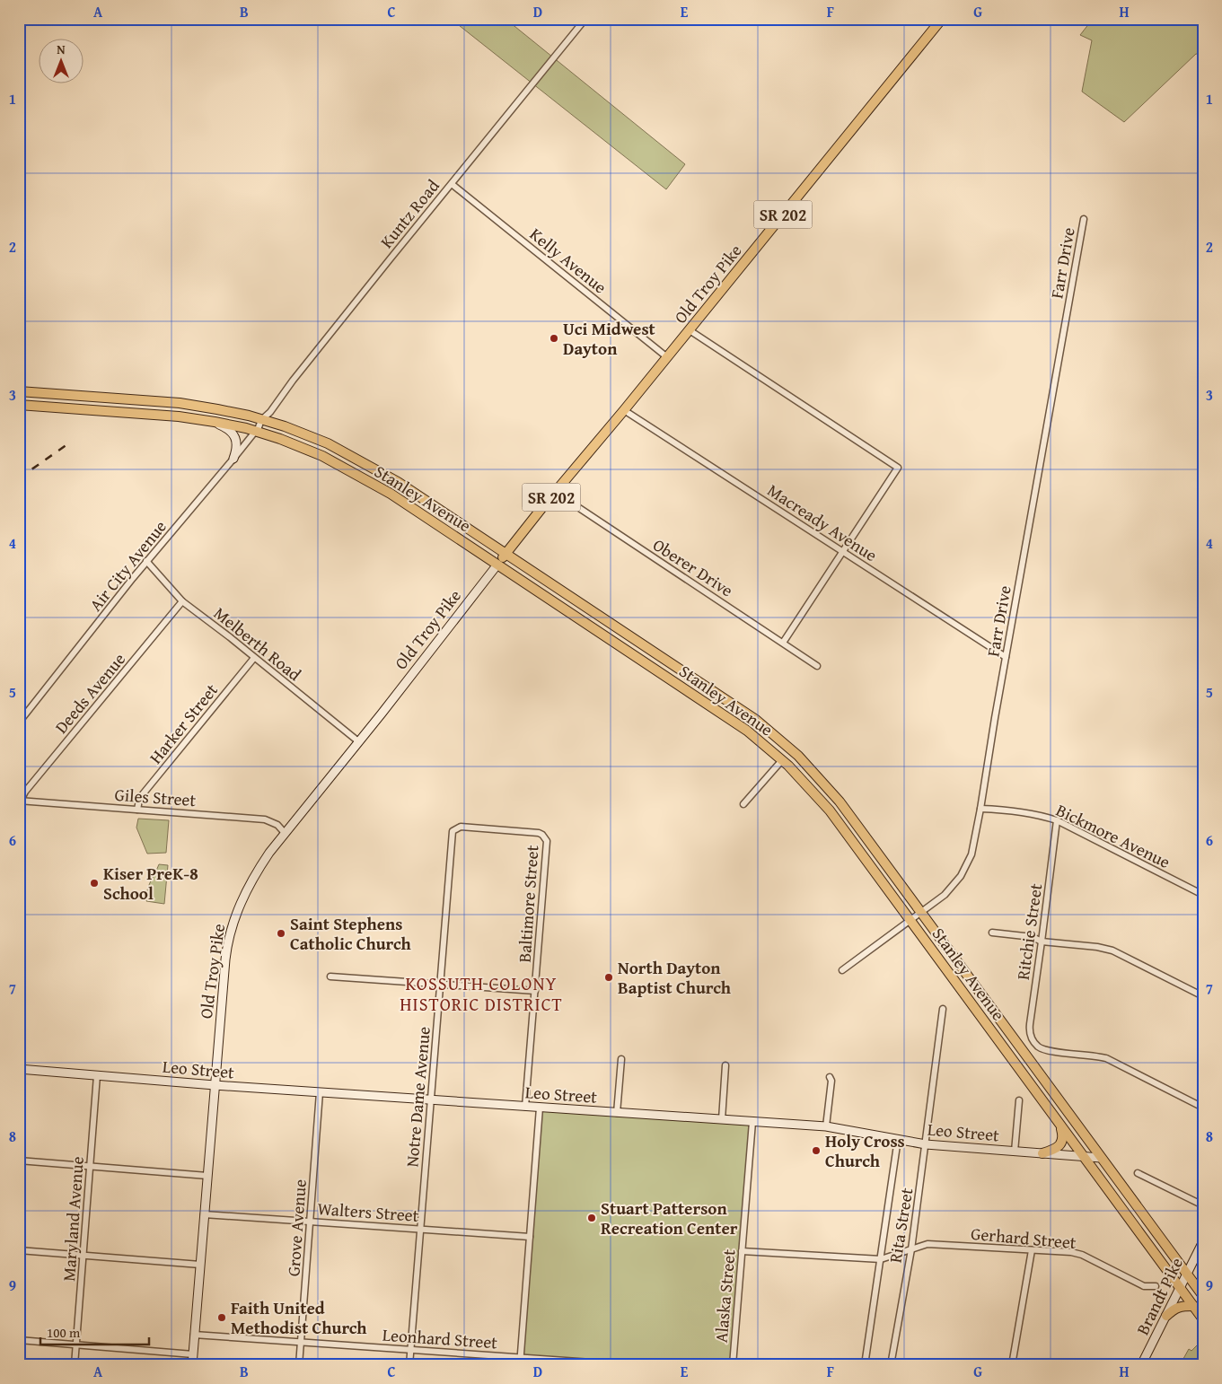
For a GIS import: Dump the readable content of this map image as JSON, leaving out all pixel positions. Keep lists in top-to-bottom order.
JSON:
{
  "streets": {
    "main road": ["SR 202", "Old Troy Pike", "Stanley Avenue"],
    "street": [
      "Kuntz Road",
      "Kelly Avenue",
      "Farr Drive",
      "Macready Avenue",
      "Air City Avenue",
      "Oberer Drive",
      "Melberth Road",
      "Deeds Avenue",
      "Harker Street",
      "Giles Street",
      "Bickmore Avenue",
      "Baltimore Street",
      "Ritchie Street",
      "Leo Street",
      "Notre Dame Avenue",
      "Walters Street",
      "Maryland Avenue",
      "Rita Street",
      "Grove Avenue",
      "Gerhard Street",
      "Alaska Street",
      "Brandt Pike",
      "Leonhard Street"
    ]
  },
  "crossings": [
    ["Kuntz Road", "Kelly Avenue"],
    ["Kuntz Road", "Stanley Avenue"],
    ["Kuntz Road", "Air City Avenue"],
    ["Kelly Avenue", "Old Troy Pike"],
    ["Farr Drive", "Stanley Avenue"],
    ["Farr Drive", "Macready Avenue"],
    ["Farr Drive", "Bickmore Avenue"],
    ["Old Troy Pike", "Stanley Avenue"],
    ["Old Troy Pike", "Macready Avenue"],
    ["Old Troy Pike", "Oberer Drive"],
    ["Old Troy Pike", "Melberth Road"],
    ["Old Troy Pike", "Giles Street"],
    ["Old Troy Pike", "Leo Street"],
    ["Old Troy Pike", "Walters Street"],
    ["Old Troy Pike", "Leonhard Street"],
    ["Stanley Avenue", "Air City Avenue"],
    ["Stanley Avenue", "Leo Street"],
    ["Stanley Avenue", "Brandt Pike"],
    ["Air City Avenue", "Melberth Road"],
    ["Melberth Road", "Deeds Avenue"],
    ["Melberth Road", "Harker Street"],
    ["Deeds Avenue", "Giles Street"],
    ["Harker Street", "Giles Street"],
    ["Bickmore Avenue", "Ritchie Street"],
    ["Baltimore Street", "Leo Street"],
    ["Baltimore Street", "Notre Dame Avenue"],
    ["Leo Street", "Notre Dame Avenue"],
    ["Leo Street", "Maryland Avenue"],
    ["Leo Street", "Rita Street"],
    ["Leo Street", "Grove Avenue"],
    ["Leo Street", "Alaska Street"],
    ["Notre Dame Avenue", "Walters Street"],
    ["Notre Dame Avenue", "Leonhard Street"],
    ["Walters Street", "Grove Avenue"],
    ["Rita Street", "Gerhard Street"],
    ["Grove Avenue", "Leonhard Street"]
  ],
  "districts": ["KOSSUTH COLONY HISTORIC DISTRICT"],
  "places": [
    "Uci Midwest Dayton",
    "Kiser PreK-8 School",
    "Saint Stephens Catholic Church",
    "North Dayton Baptist Church",
    "Holy Cross Church",
    "Stuart Patterson Recreation Center",
    "Faith United Methodist Church"
  ],
  "scale_bar": "100 m",
  "north": "top",
  "grid": {
    "columns": [
      "A",
      "B",
      "C",
      "D",
      "E",
      "F",
      "G",
      "H"
    ],
    "rows": [
      "1",
      "2",
      "3",
      "4",
      "5",
      "6",
      "7",
      "8",
      "9"
    ]
  }
}
